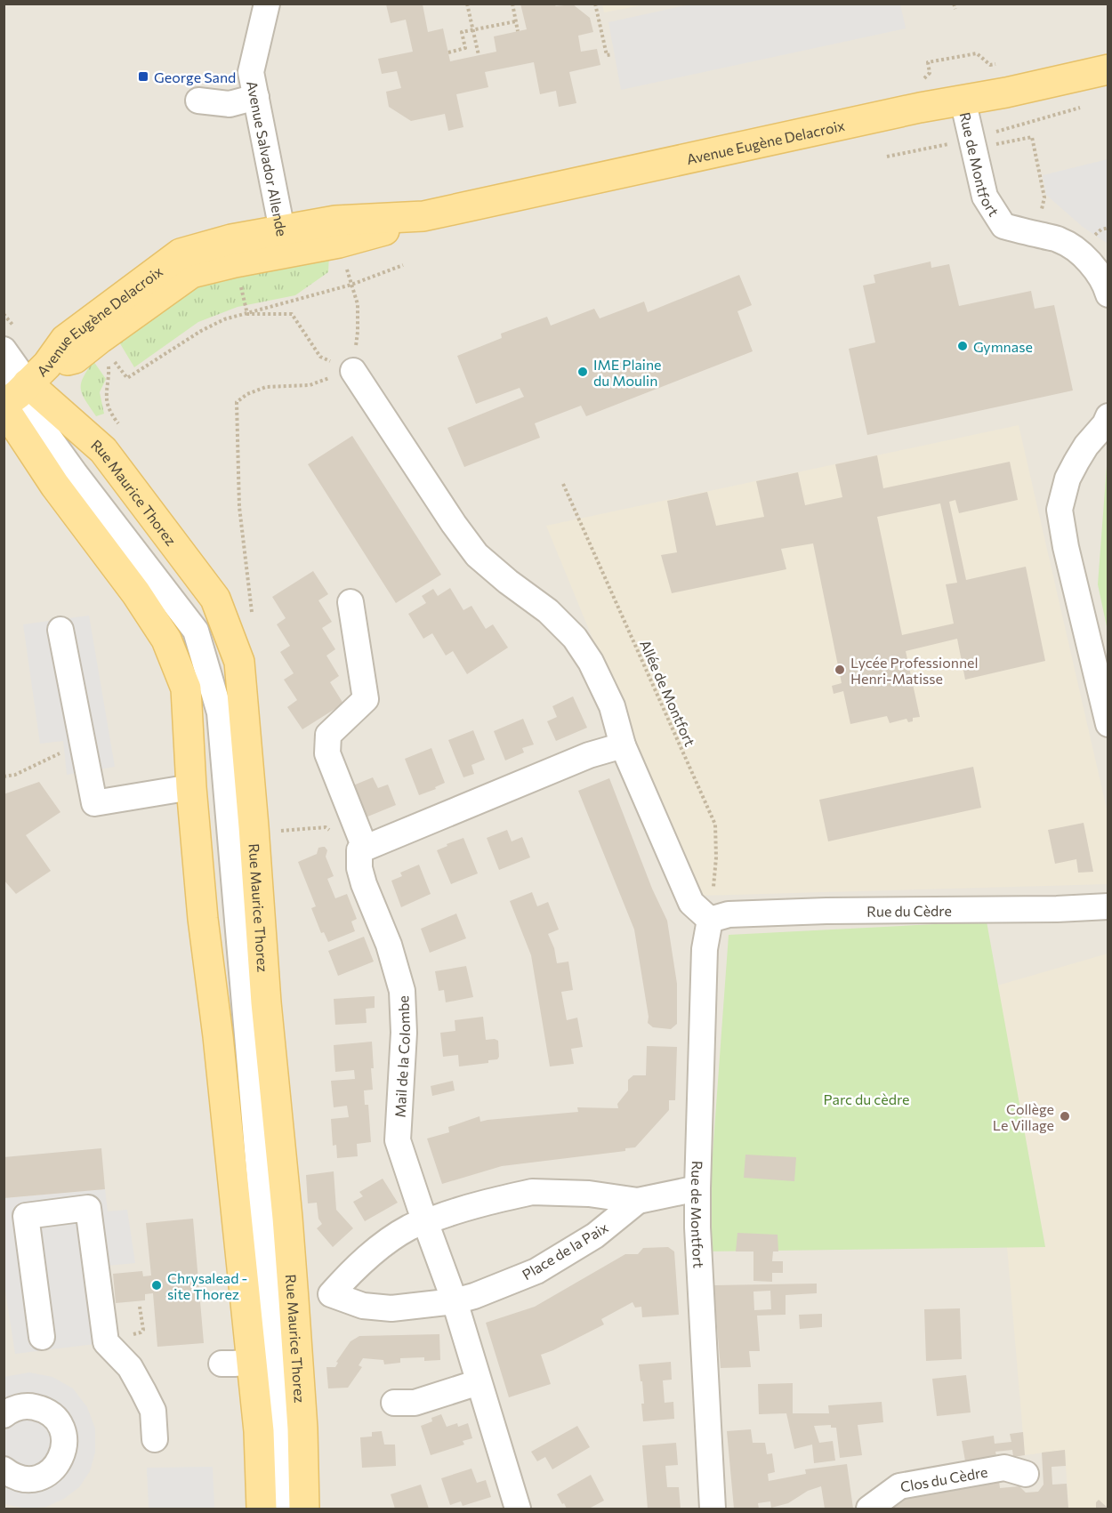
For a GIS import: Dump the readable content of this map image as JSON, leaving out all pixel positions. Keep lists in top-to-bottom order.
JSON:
{
  "streets": {
    "main road": ["Avenue Eugène Delacroix", "Rue Maurice Thorez"],
    "street": [
      "Avenue Salvador Allende",
      "Rue de Montfort",
      "Rue du Cèdre",
      "Mail de la Colombe",
      "Place de la Paix",
      "Clos du Cèdre"
    ],
    "path": ["Allée de Montfort"]
  },
  "crossings": [
    ["Avenue Eugène Delacroix", "Avenue Salvador Allende"],
    ["Avenue Eugène Delacroix", "Rue de Montfort"],
    ["Avenue Eugène Delacroix", "Rue Maurice Thorez"],
    ["Rue de Montfort", "Allée de Montfort"],
    ["Rue de Montfort", "Rue du Cèdre"],
    ["Rue de Montfort", "Place de la Paix"],
    ["Allée de Montfort", "Rue du Cèdre"],
    ["Mail de la Colombe", "Place de la Paix"]
  ],
  "parks": ["Parc du cèdre"],
  "places": {
    "transit": ["George Sand"],
    "other": [
      "Gymnase",
      "IME Plaine du Moulin",
      "Lycée Professionnel Henri-Matisse",
      "Collège Le Village",
      "Chrysalead - site Thorez"
    ]
  }
}
